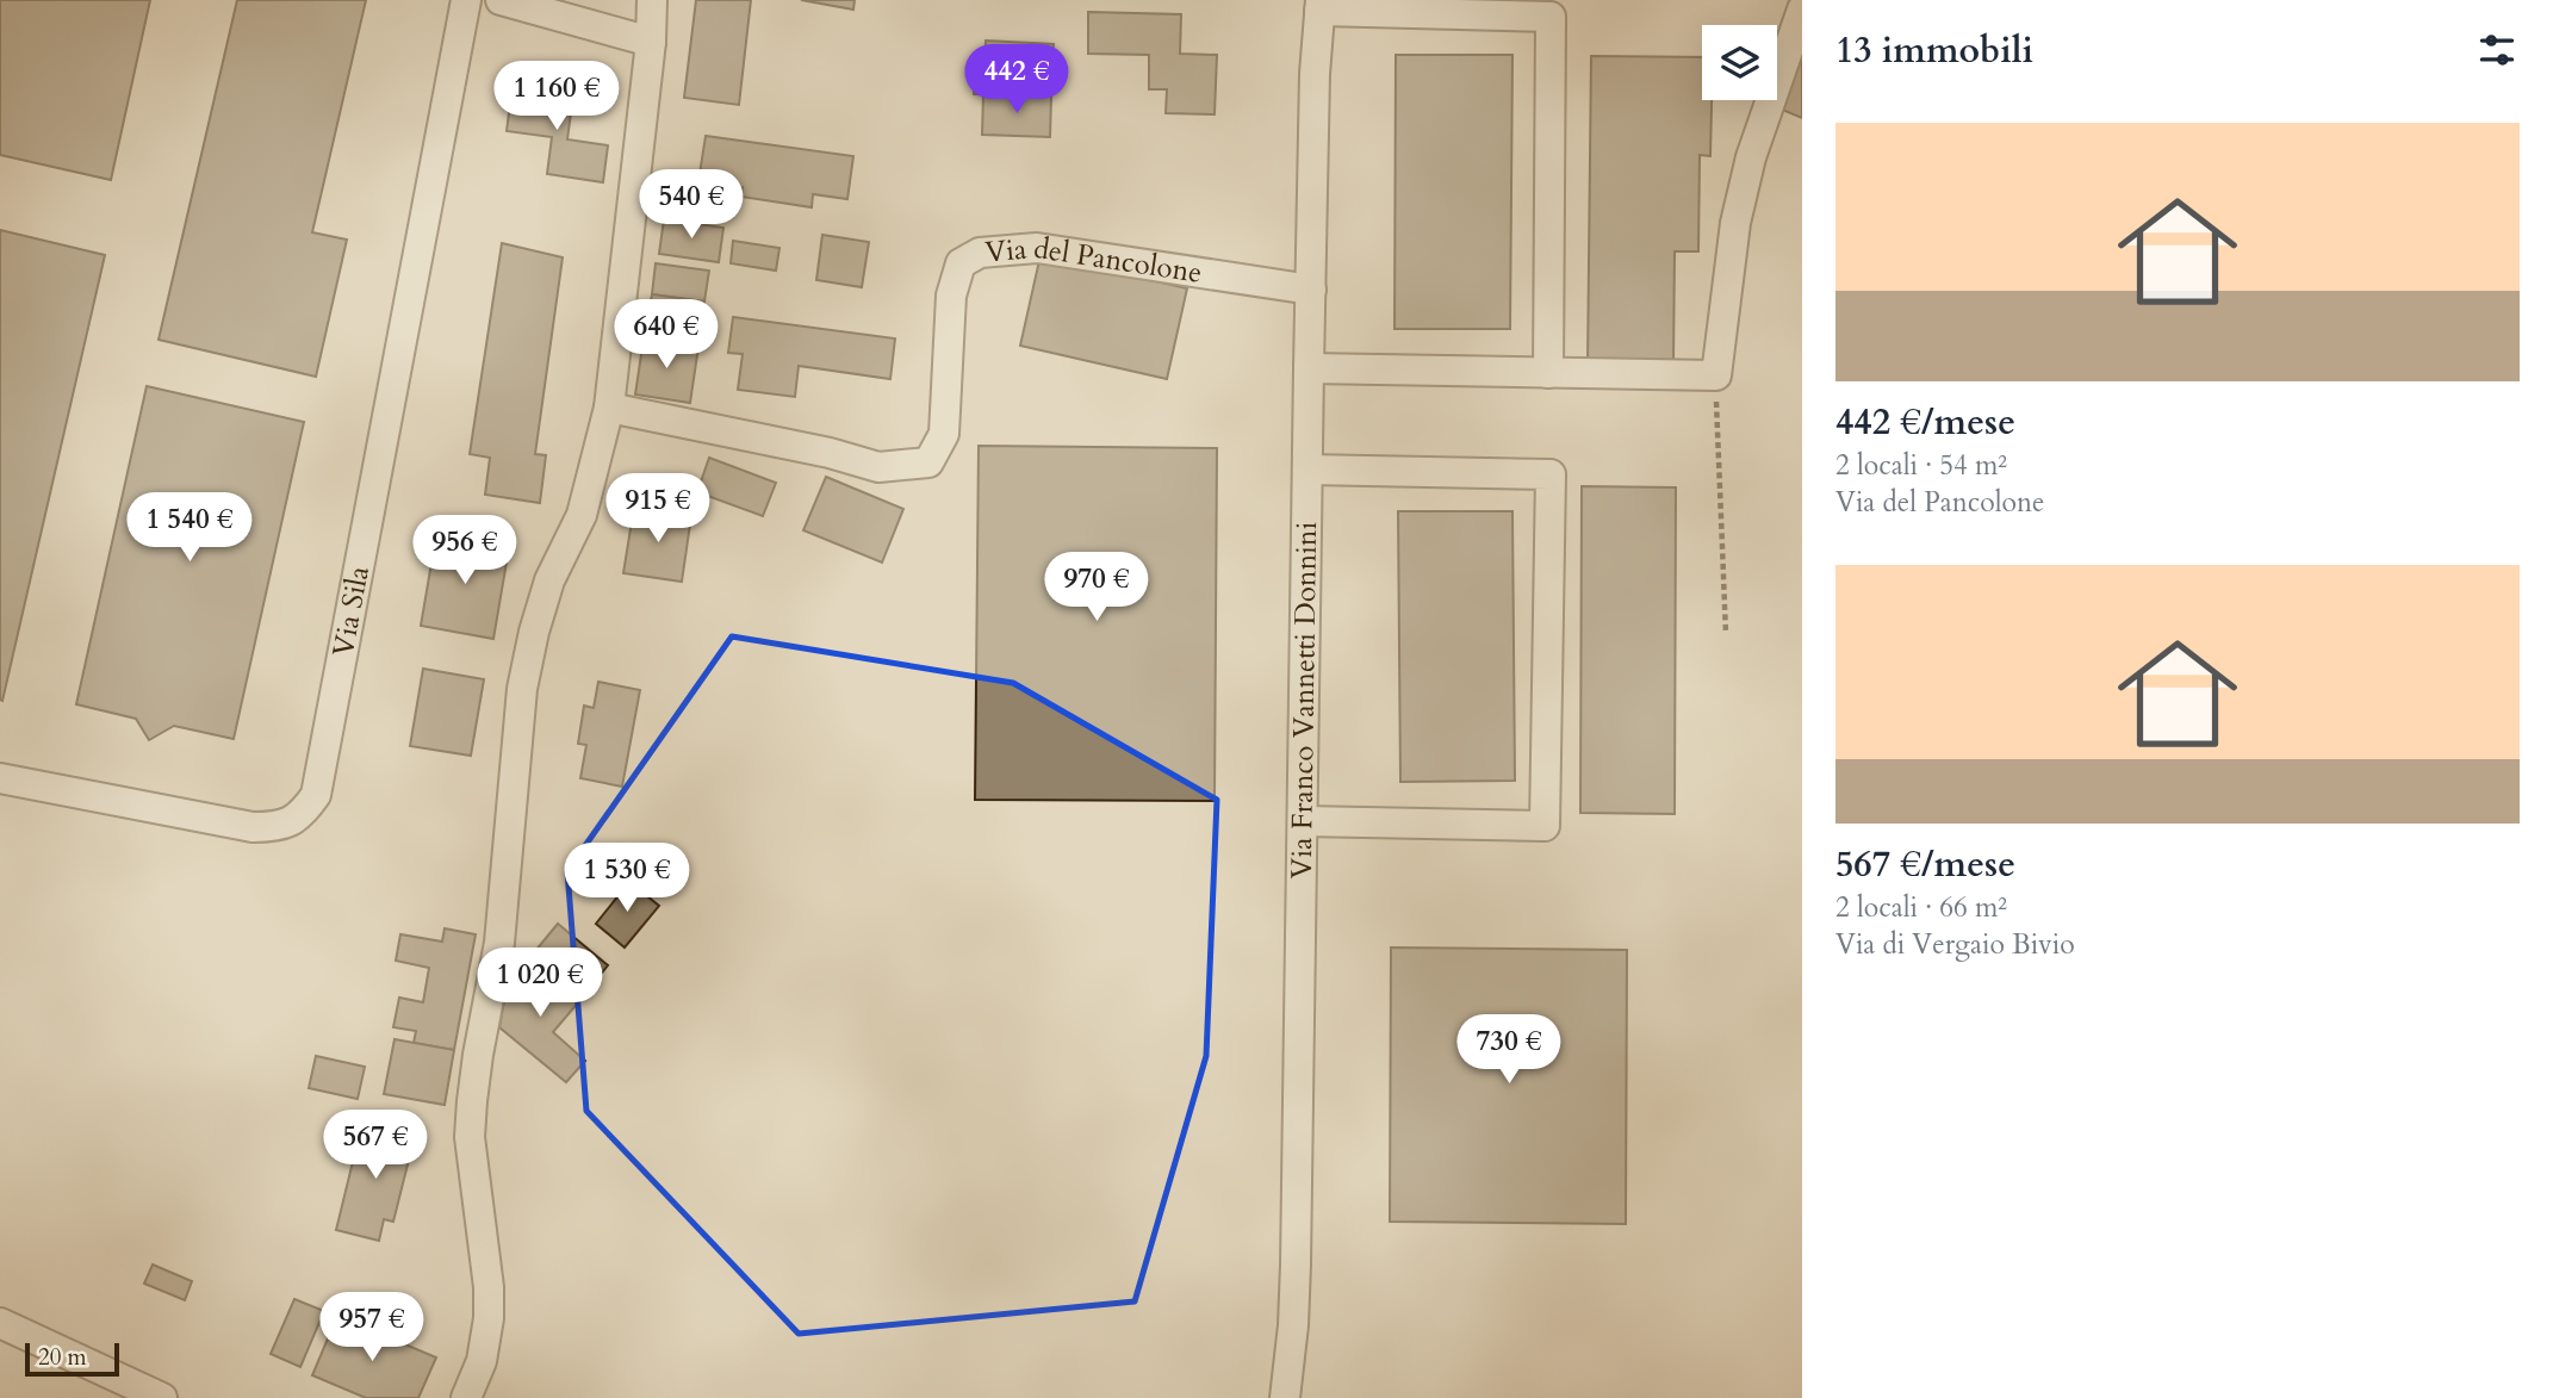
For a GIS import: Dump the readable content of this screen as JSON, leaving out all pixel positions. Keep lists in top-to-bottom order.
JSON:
{
  "streets": {
    "street": ["Via del Pancolone", "Via Sila", "Via Franco Vannetti Donnini"]
  },
  "crossings": [
    ["Via del Pancolone", "Via Franco Vannetti Donnini"]
  ],
  "scale_bar": "20 m",
  "page": {
    "heading": "13 immobili",
    "price": [
      "442 €",
      "1 160 €",
      "540 €",
      "640 €",
      "915 €",
      "1 540 €",
      "956 €",
      "970 €",
      "1 530 €",
      "1 020 €",
      "730 €",
      "567 €",
      "957 €"
    ],
    "list": [
      {
        "name": "442 €/mese",
        "note": "2 locali · 54 m² · Via del Pancolone"
      },
      {
        "name": "567 €/mese",
        "note": "2 locali · 66 m² · Via di Vergaio Bivio"
      }
    ],
    "scale": "20 m"
  }
}
